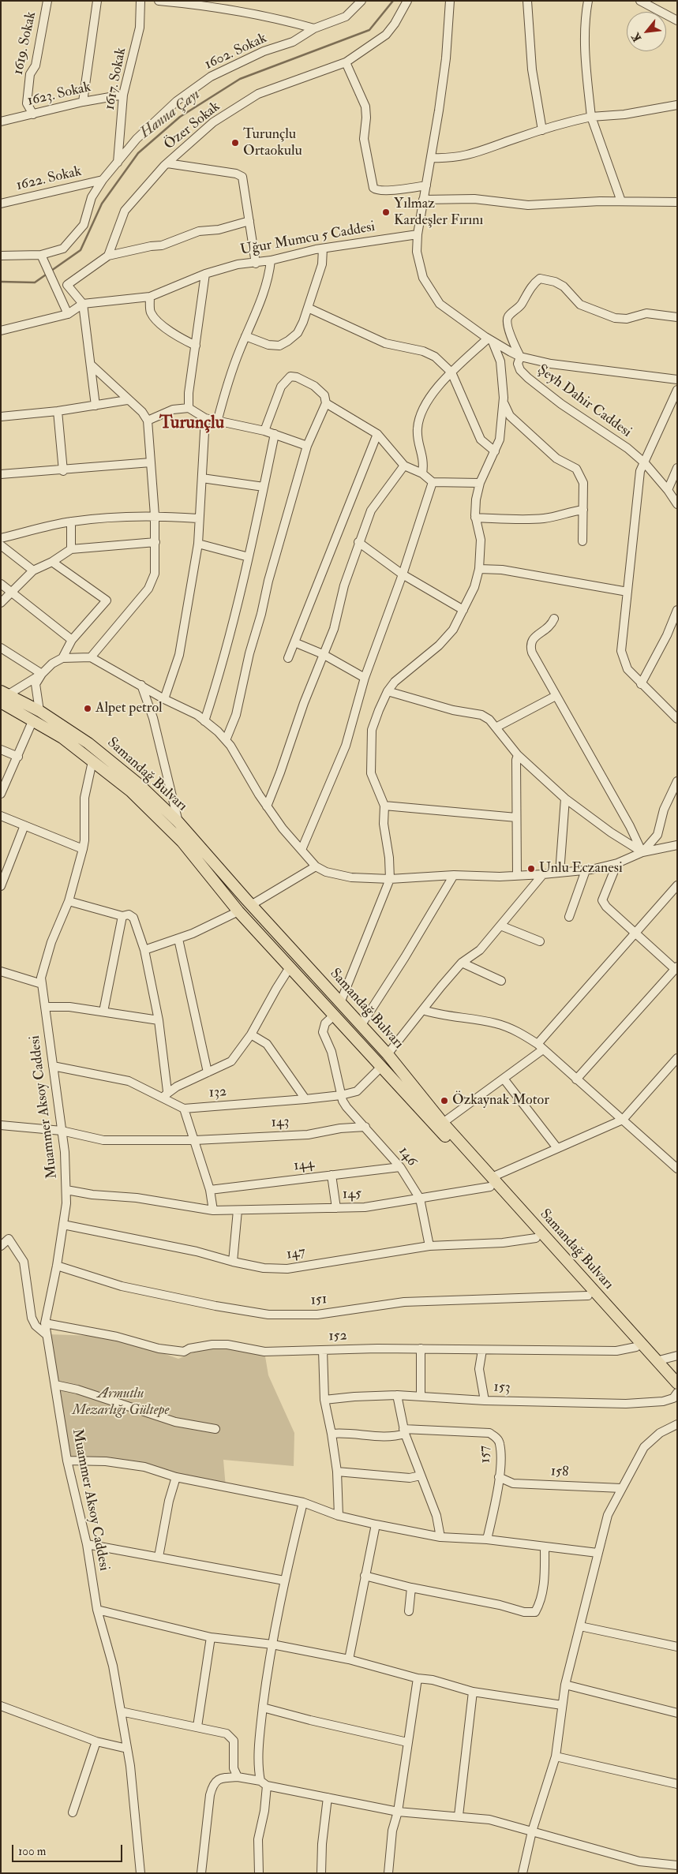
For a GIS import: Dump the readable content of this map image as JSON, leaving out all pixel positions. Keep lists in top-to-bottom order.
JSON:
{
  "streets": {
    "highway": ["Samandağ Bulvarı"],
    "street": [
      "1619. Sokak",
      "1602. Sokak",
      "1617. Sokak",
      "1623. Sokak",
      "Özer Sokak",
      "1622. Sokak",
      "Uğur Mumcu 5 Caddesi",
      "Şeyh Dahir Caddesi",
      "132",
      "Muammer Aksoy Caddesi",
      "143",
      "146",
      "144",
      "145",
      "147",
      "151",
      "152",
      "153",
      "157",
      "158"
    ]
  },
  "crossings": [
    ["1619. Sokak", "1623. Sokak"],
    ["1602. Sokak", "1617. Sokak"],
    ["1602. Sokak", "1622. Sokak"],
    ["1617. Sokak", "1623. Sokak"],
    ["Samandağ Bulvarı", "132"],
    ["Samandağ Bulvarı", "Muammer Aksoy Caddesi"],
    ["Samandağ Bulvarı", "145"],
    ["Samandağ Bulvarı", "147"],
    ["Samandağ Bulvarı", "151"],
    ["Samandağ Bulvarı", "152"],
    ["Samandağ Bulvarı", "153"],
    ["132", "146"],
    ["Muammer Aksoy Caddesi", "143"],
    ["Muammer Aksoy Caddesi", "145"],
    ["Muammer Aksoy Caddesi", "147"],
    ["Muammer Aksoy Caddesi", "151"],
    ["Muammer Aksoy Caddesi", "152"],
    ["143", "146"],
    ["146", "144"],
    ["146", "145"],
    ["146", "147"],
    ["157", "158"]
  ],
  "districts": ["Turunçlu"],
  "water": ["Hanna Çayı"],
  "parks": ["Armutlu Mezarlığı Gültepe"],
  "places": [
    "Turunçlu Ortaokulu",
    "Yılmaz Kardeşler Fırını",
    "Alpet petrol",
    "Unlu Eczanesi",
    "Özkaynak Motor"
  ],
  "scale_bar": "100 m",
  "north": "bottom left"
}
